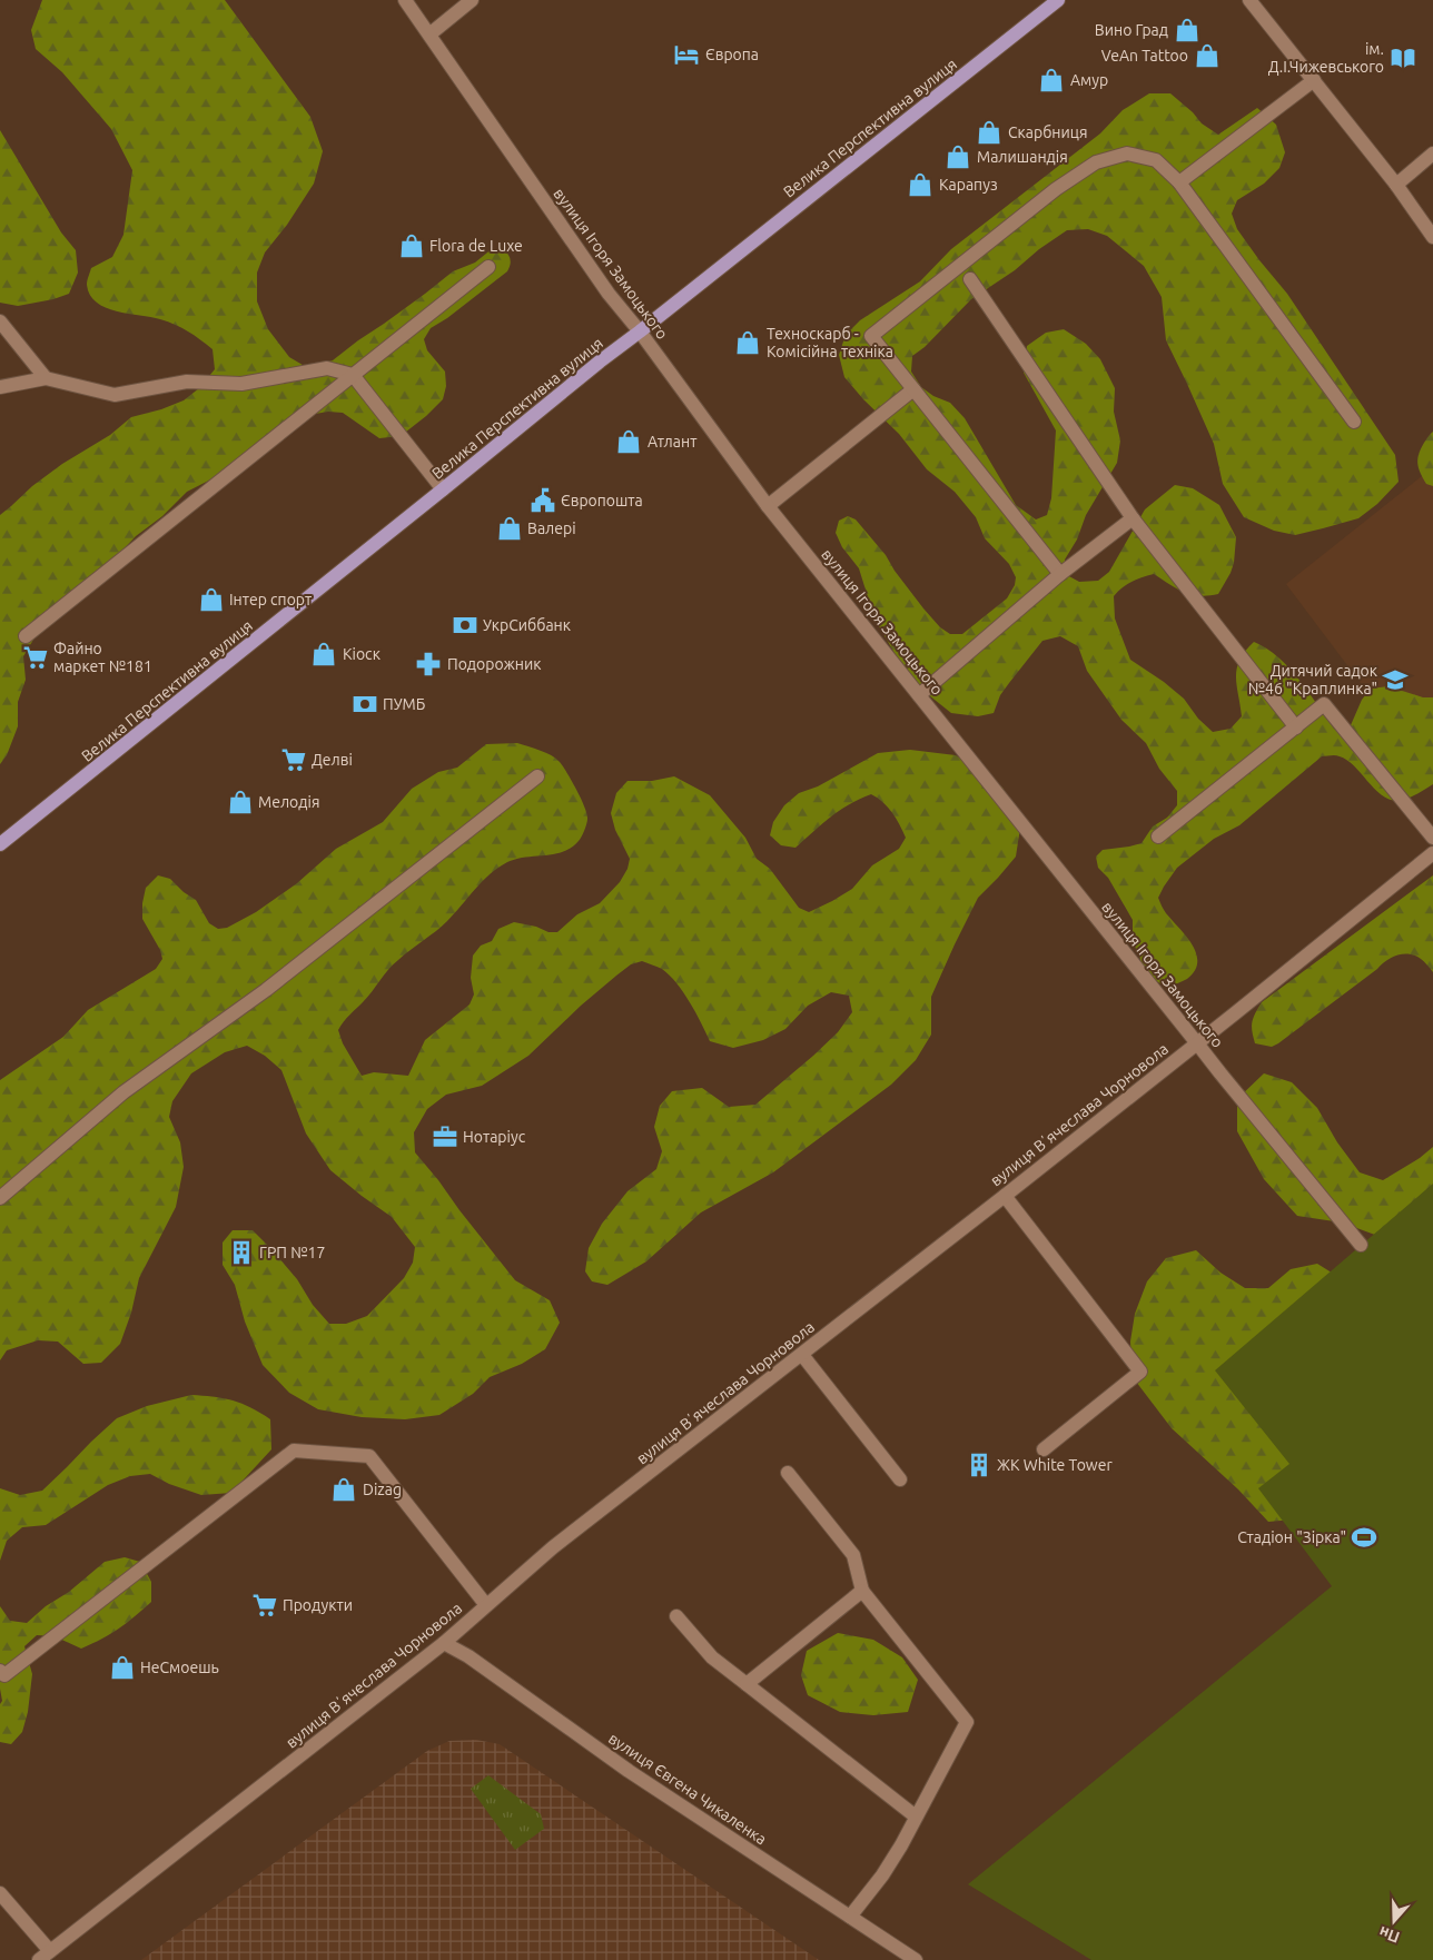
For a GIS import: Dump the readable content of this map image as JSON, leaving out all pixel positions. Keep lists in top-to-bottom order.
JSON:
{
  "streets": {
    "main road": ["Велика Перспективна вулиця"],
    "street": ["вулиця Ігоря Замоцького", "вулиця Вʼячеслава Чорновола", "вулиця Євгена Чикаленка"]
  },
  "crossings": [
    ["Велика Перспективна вулиця", "вулиця Ігоря Замоцького"],
    ["вулиця Ігоря Замоцького", "вулиця Вʼячеслава Чорновола"],
    ["вулиця Вʼячеслава Чорновола", "вулиця Євгена Чикаленка"]
  ],
  "places": {
    "shop": [
      "Вино Град",
      "VeAn Tattoo",
      "Амур",
      "Скарбниця",
      "Малишандія",
      "Карапуз",
      "Flora de Luxe",
      "Техноскарб - Комісійна техніка",
      "Атлант",
      "Валері",
      "Інтер спорт",
      "Кіоск",
      "Мелодія",
      "Dizag",
      "НеСмоешь"
    ],
    "hotel": ["Європа"],
    "library": ["ім. Д.І.Чижевського"],
    "public building": ["Європошта"],
    "bank": ["УкрСиббанк", "ПУМБ"],
    "supermarket": ["Файно маркет №181", "Делві", "Продукти"],
    "pharmacy": ["Подорожник"],
    "school or university": ["Дитячий садок №46 \"Краплинка\""],
    "office": ["Нотаріус"],
    "building": ["ГРП №17", "ЖК White Tower"],
    "sports": ["Стадіон \"Зірка\""]
  },
  "north": "bottom"
}
